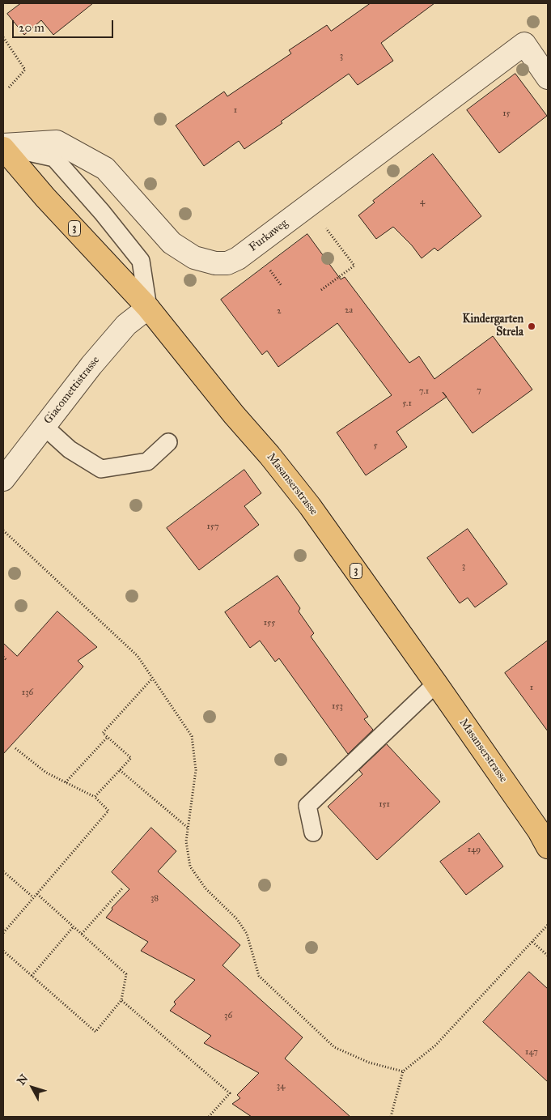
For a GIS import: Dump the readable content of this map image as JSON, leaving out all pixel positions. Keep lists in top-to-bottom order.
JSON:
{
  "streets": {
    "main road": ["3", "Masanserstrasse"],
    "street": ["Furkaweg", "Giacomettistrasse"]
  },
  "crossings": [
    ["Furkaweg", "Masanserstrasse"],
    ["Giacomettistrasse", "Masanserstrasse"]
  ],
  "places": ["Kindergarten Strela"],
  "house_numbers": [
    "3",
    "1",
    "15",
    "4",
    "2a",
    "2",
    "7",
    "7.1",
    "5.1",
    "5",
    "157",
    "3",
    "155",
    "1",
    "136",
    "153",
    "151",
    "149",
    "38",
    "36",
    "147",
    "34"
  ],
  "scale_bar": "20 m",
  "north": "top left"
}
